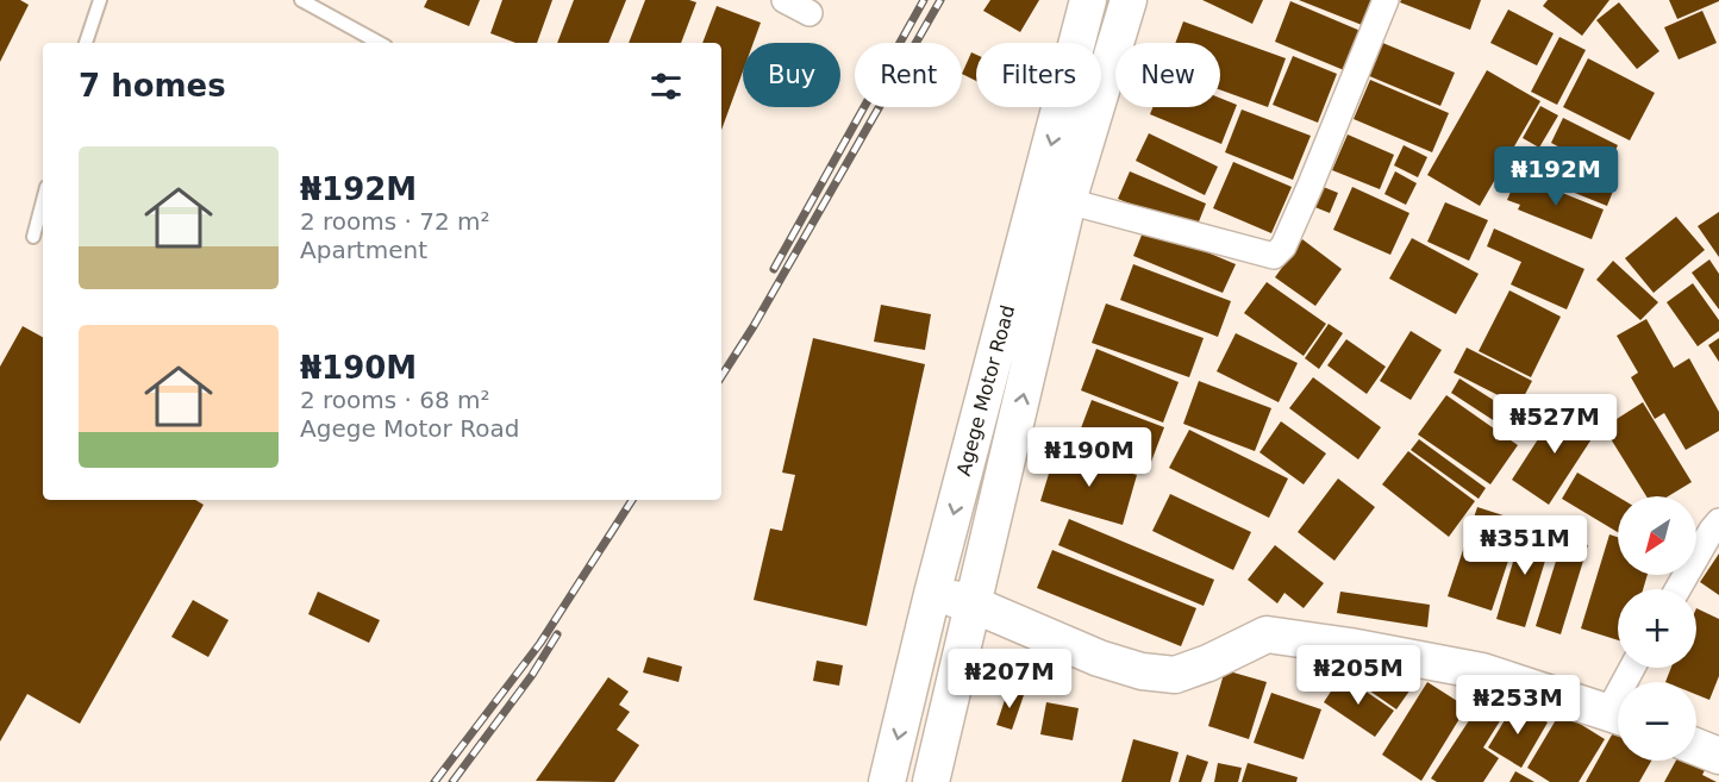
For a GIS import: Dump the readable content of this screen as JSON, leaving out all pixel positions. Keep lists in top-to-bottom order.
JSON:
{
  "streets": {
    "main road": ["Agege Motor Road"]
  },
  "north": "bottom left",
  "page": {
    "chip": [
      "Buy",
      "Rent",
      "Filters",
      "New"
    ],
    "heading": "7 homes",
    "list": [
      {
        "name": "₦192M",
        "note": "2 rooms · 72 m² · Apartment"
      },
      {
        "name": "₦190M",
        "note": "2 rooms · 68 m² · Agege Motor Road"
      }
    ],
    "price": [
      "₦192M",
      "₦527M",
      "₦190M",
      "₦351M",
      "₦205M",
      "₦207M",
      "₦253M"
    ],
    "map_buttons": ["+", "−"]
  }
}
